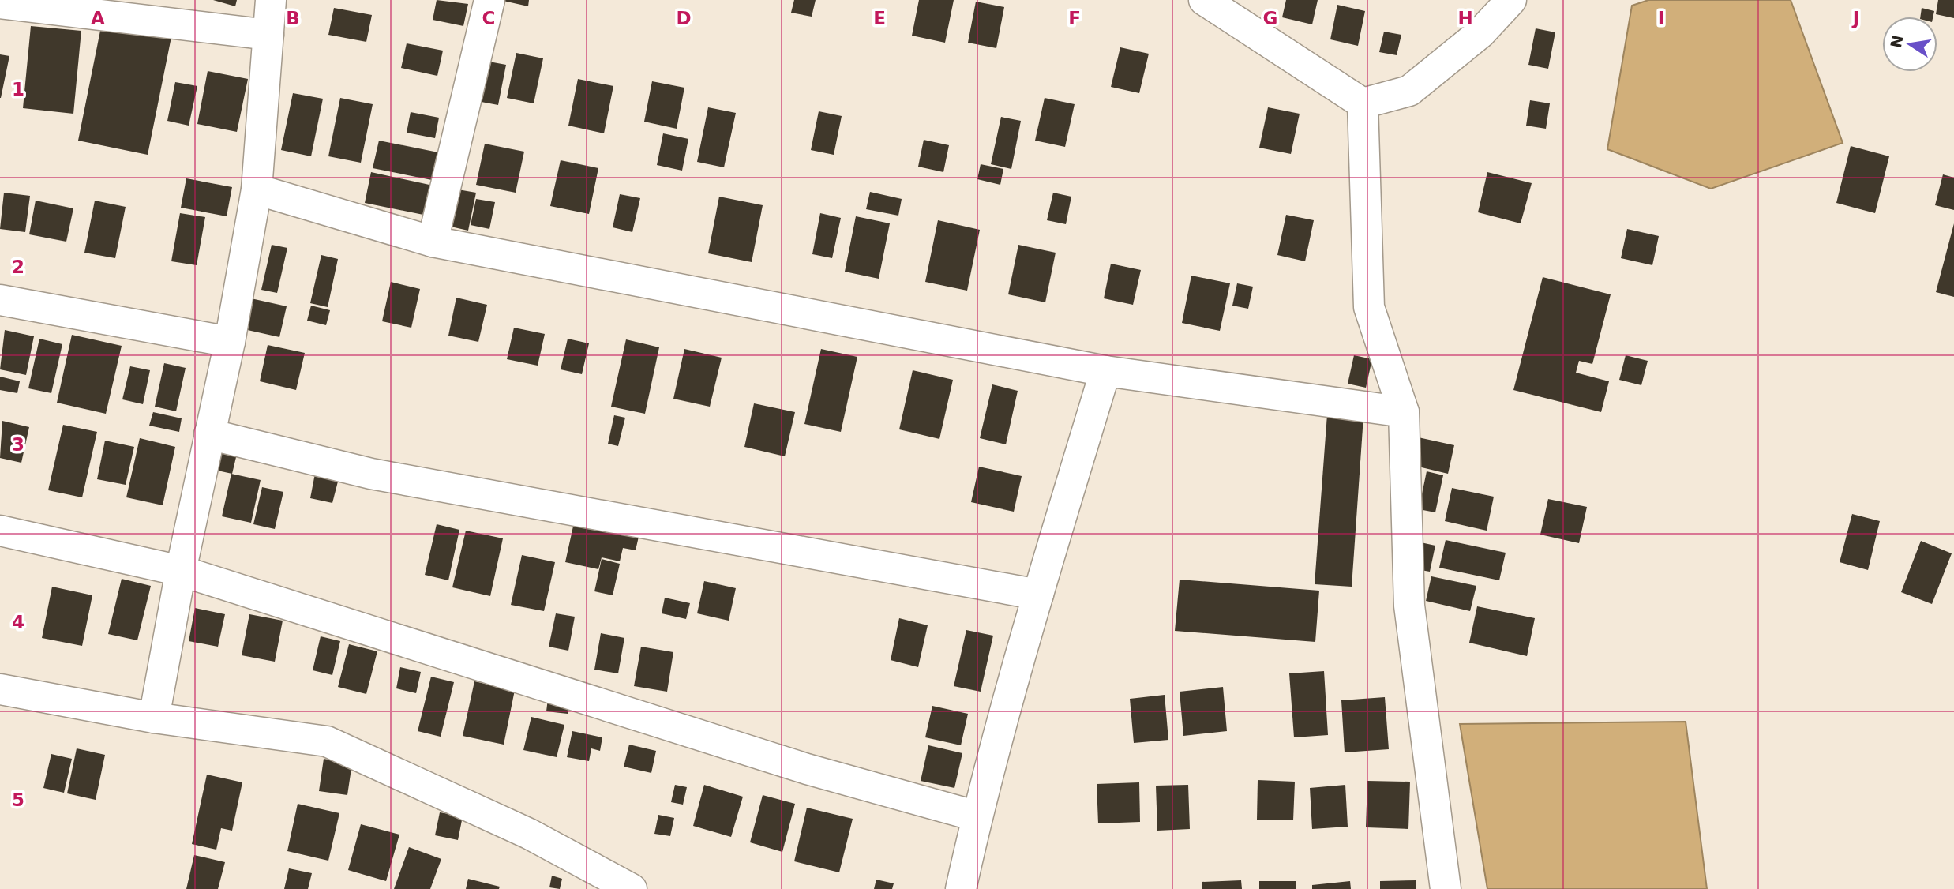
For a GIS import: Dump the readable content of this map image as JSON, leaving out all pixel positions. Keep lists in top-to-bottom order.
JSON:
{
  "north": "left",
  "grid": {
    "columns": [
      "A",
      "B",
      "C",
      "D",
      "E",
      "F",
      "G",
      "H",
      "I",
      "J"
    ],
    "rows": [
      "1",
      "2",
      "3",
      "4",
      "5"
    ]
  }
}
